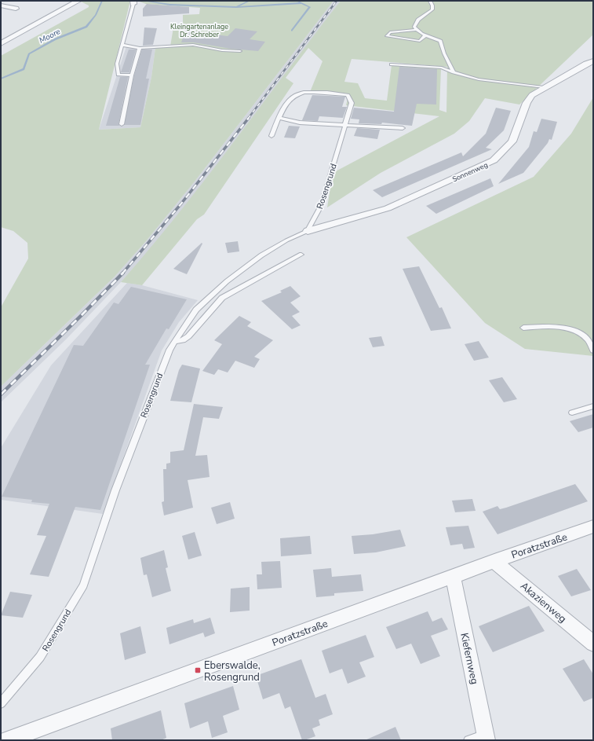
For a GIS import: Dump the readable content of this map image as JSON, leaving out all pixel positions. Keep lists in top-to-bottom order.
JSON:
{
  "streets": {
    "street": [
      "Sonnenweg",
      "Poratzstraße",
      "Akazienweg",
      "Kiefernweg"
    ],
    "lane": ["Rosengrund"]
  },
  "crossings": [
    ["Sonnenweg", "Rosengrund"],
    ["Poratzstraße", "Akazienweg"],
    ["Poratzstraße", "Kiefernweg"]
  ],
  "water": ["Moore"],
  "parks": ["Kleingartenanlage Dr. Schreber"],
  "places": {
    "transit": ["Eberswalde, Rosengrund"]
  }
}
